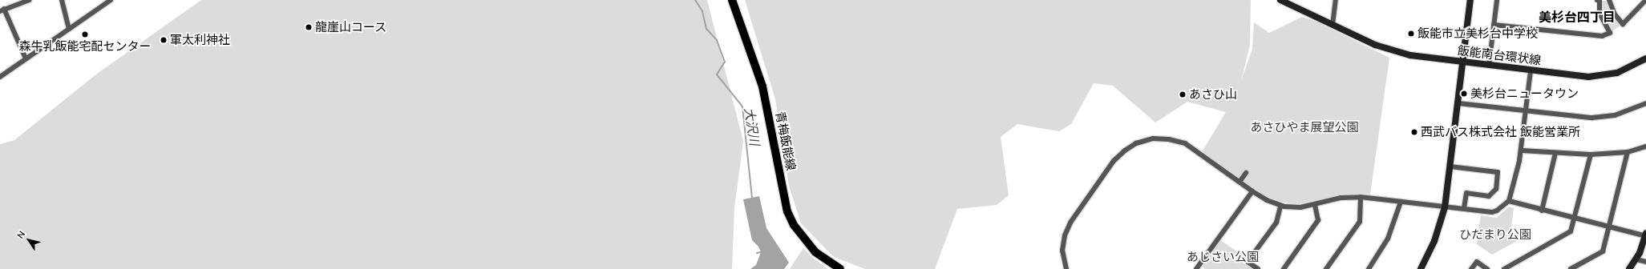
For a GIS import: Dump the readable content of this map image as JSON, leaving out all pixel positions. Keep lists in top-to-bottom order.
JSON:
{
  "streets": {
    "main road": ["青梅飯能線"],
    "street": ["飯能南台環状線"]
  },
  "districts": ["美杉台四丁目"],
  "water": ["大沢川"],
  "parks": ["あさひやま展望公園", "ひだまり公園", "あじさい公園"],
  "places": [
    "龍崖山コース",
    "飯能市立美杉台中学校",
    "森牛乳飯能宅配センター",
    "軍太利神社",
    "美杉台ニュータウン",
    "あさひ山",
    "西武バス株式会社 飯能営業所"
  ],
  "north": "top left"
}
